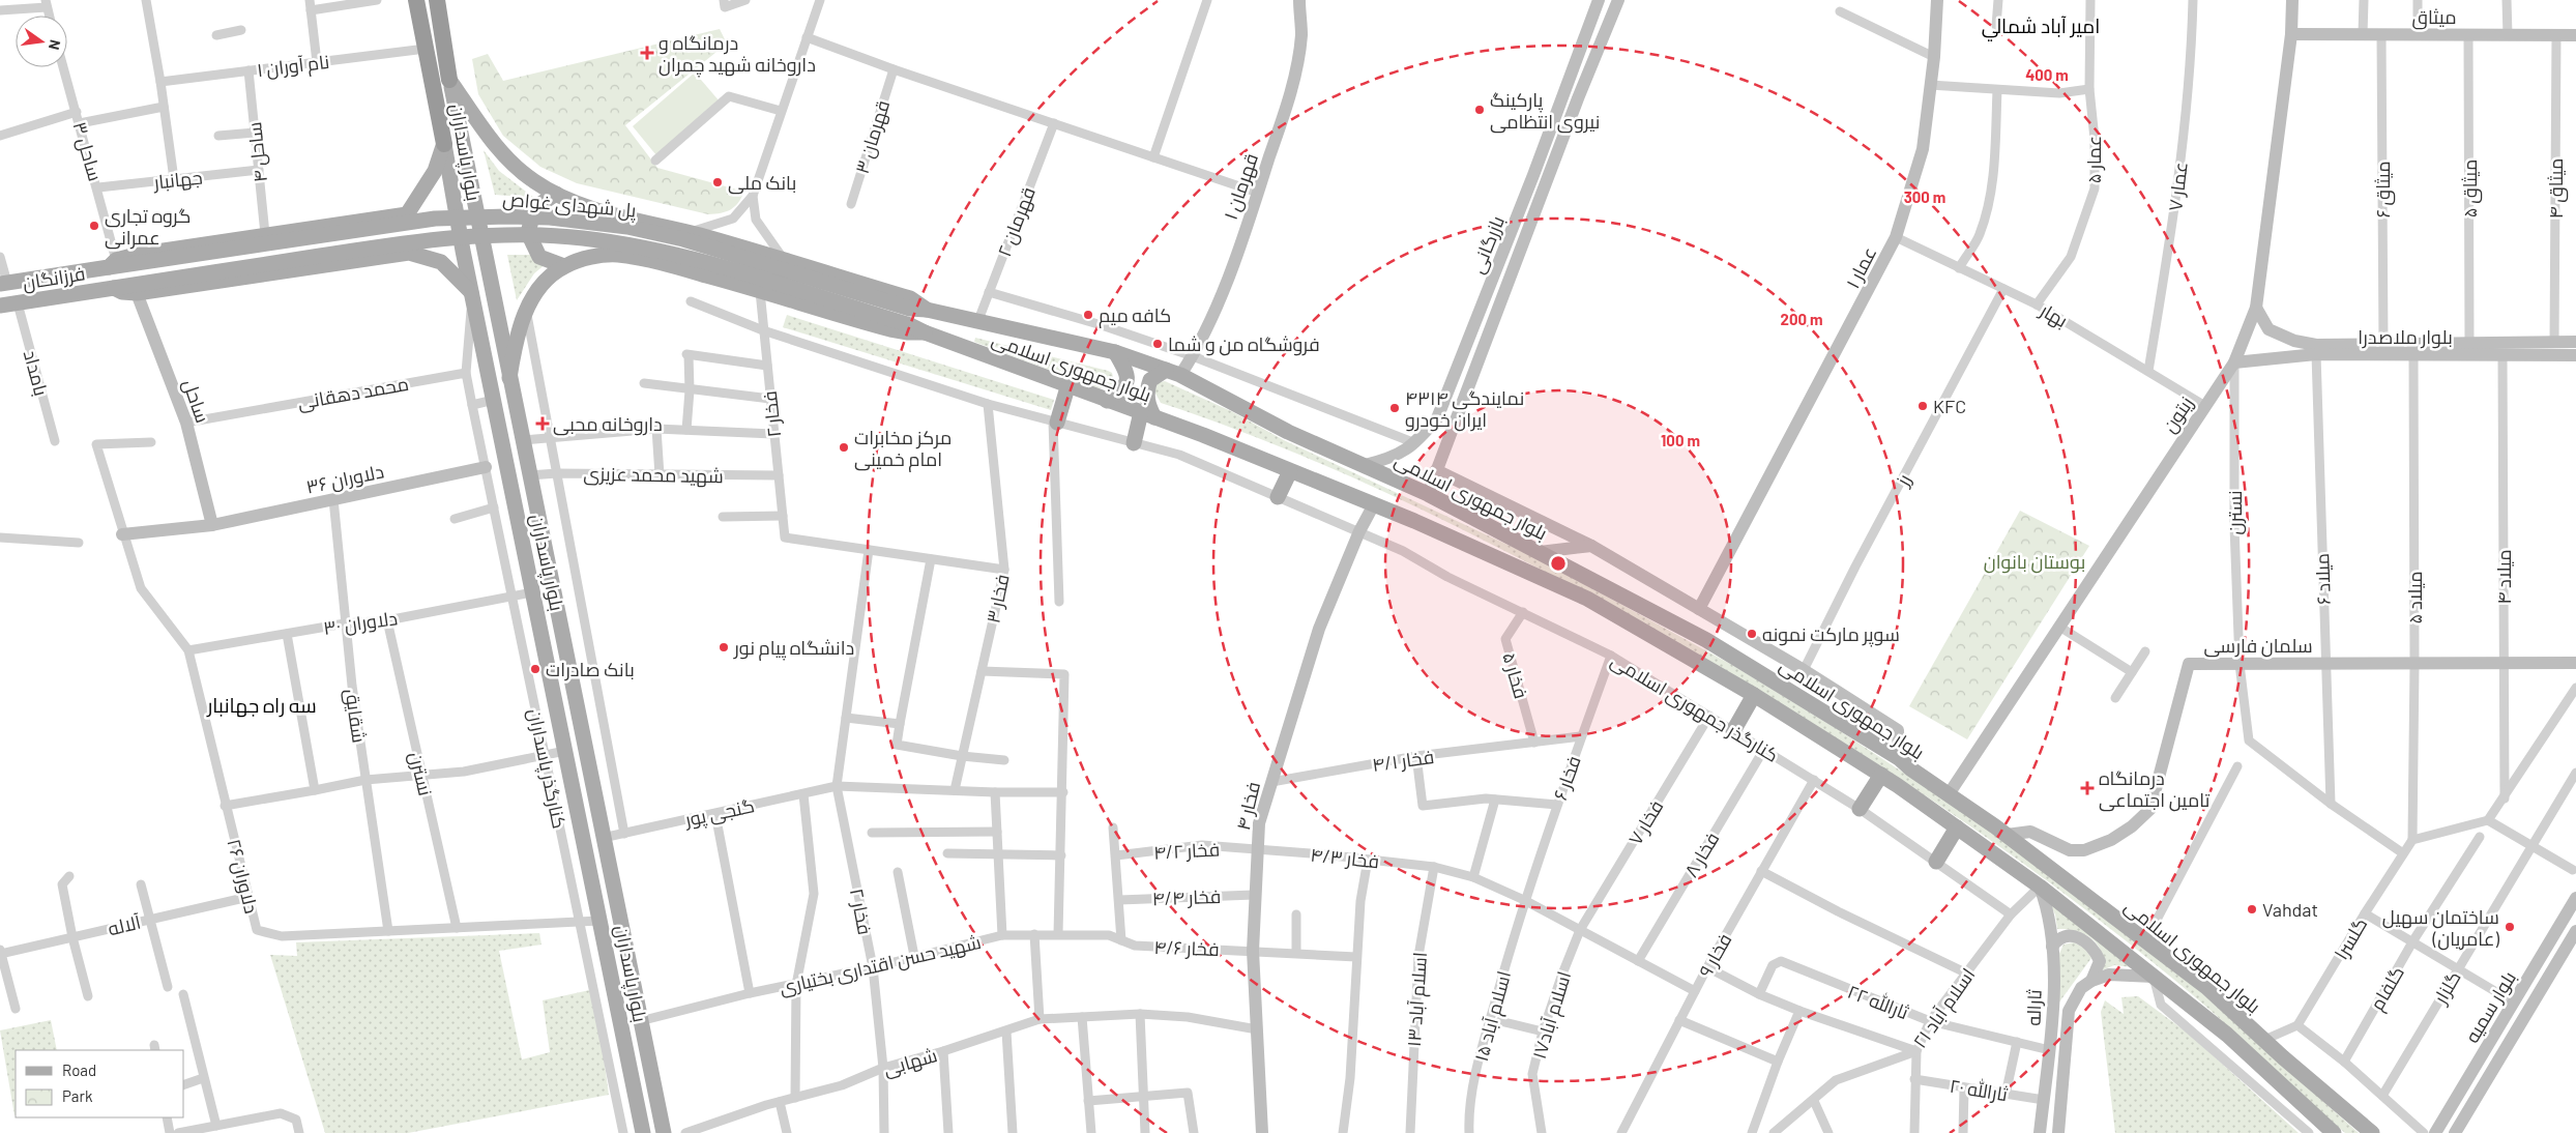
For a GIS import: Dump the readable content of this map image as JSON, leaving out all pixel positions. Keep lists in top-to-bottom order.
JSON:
{
  "streets": {
    "highway": ["بلوار پاسداران"],
    "main road": ["پل شهدای غواص", "فرزانگان", "بلوار جمهوری اسلامی"],
    "street": [
      "میثاق",
      "نام آوران ۱",
      "قهرمان ۳",
      "ساحل ۳",
      "ساحل ۴",
      "عمار ۵",
      "جهانبار",
      "قهرمان ۱",
      "عمار ۷",
      "میثاق ۵",
      "میثاق ۴",
      "میثاق ۶",
      "قهرمان ۲",
      "بازرگانی",
      "عمار ۱",
      "بهار",
      "بلوار ملاصدرا",
      "بامداد",
      "محمد دهقانی",
      "ساحل",
      "فخار ۲",
      "زیتون",
      "شهید محمد عزیزی",
      "دلاوران ۳۶",
      "رز",
      "نسترن",
      "میلاد ۴",
      "میلاد ۶",
      "میلاد ۵",
      "فخار ۳",
      "دلاوران ۳۰",
      "سلمان فارسی",
      "فخار ۵",
      "کنارگذر جمهوری اسلامی",
      "شقایق",
      "فخار ۴/۱",
      "کنارگذر پاسداران",
      "فخار ۶",
      "فخار ۴",
      "گنجی پور",
      "فخار ۷",
      "فخار ۴/۲",
      "فخار ۸",
      "فخار ۴/۳",
      "دلاوران ۲۶",
      "فخار ۴/۴",
      "آلاله",
      "گلسرا",
      "فخار ۴/۶",
      "فخار ۹",
      "شهید حسن اقتداری بختیاری",
      "گلزار",
      "گلفام",
      "اسلام آباد ۱۳",
      "ثارالله ۲۲",
      "بلوار سمیه",
      "اسلام آباد ۲۱",
      "ثاراله",
      "اسلام آباد۱۷",
      "اسلام آباد ۱۵",
      "شهابی",
      "ثارالله ۲۰"
    ]
  },
  "crossings": [
    ["میثاق", "میثاق ۵"],
    ["میثاق", "میثاق ۴"],
    ["میثاق", "میثاق ۶"],
    ["میثاق", "زیتون"],
    ["نام آوران ۱", "ساحل ۴"],
    ["نام آوران ۱", "بلوار پاسداران"],
    ["ساحل ۳", "جهانبار"],
    ["ساحل ۳", "پل شهدای غواص"],
    ["ساحل ۳", "فرزانگان"],
    ["ساحل ۴", "جهانبار"],
    ["بلوار پاسداران", "شهید محمد عزیزی"],
    ["بلوار پاسداران", "دلاوران ۳۰"],
    ["بلوار پاسداران", "گنجی پور"],
    ["بلوار پاسداران", "دلاوران ۲۶"],
    ["بلوار پاسداران", "شهید حسن اقتداری بختیاری"],
    ["عمار ۵", "بهار"],
    ["قهرمان ۱", "بلوار جمهوری اسلامی"],
    ["عمار ۷", "بهار"],
    ["میثاق ۵", "بلوار ملاصدرا"],
    ["میثاق ۴", "بلوار ملاصدرا"],
    ["میثاق ۶", "بلوار ملاصدرا"],
    ["پل شهدای غواص", "فرزانگان"],
    ["پل شهدای غواص", "بلوار جمهوری اسلامی"],
    ["قهرمان ۲", "بلوار جمهوری اسلامی"],
    ["بازرگانی", "بلوار جمهوری اسلامی"],
    ["عمار ۱", "بهار"],
    ["فرزانگان", "بامداد"],
    ["بهار", "زیتون"],
    ["بهار", "رز"],
    ["بلوار ملاصدرا", "زیتون"],
    ["بلوار ملاصدرا", "نسترن"],
    ["بلوار ملاصدرا", "میلاد ۴"],
    ["بلوار ملاصدرا", "میلاد ۶"],
    ["بلوار ملاصدرا", "میلاد ۵"],
    ["بلوار جمهوری اسلامی", "زیتون"],
    ["بلوار جمهوری اسلامی", "سلمان فارسی"],
    ["بلوار جمهوری اسلامی", "فخار ۴"],
    ["بلوار جمهوری اسلامی", "اسلام آباد ۲۱"],
    ["بلوار جمهوری اسلامی", "ثاراله"],
    ["محمد دهقانی", "ساحل"],
    ["ساحل", "دلاوران ۳۶"],
    ["فخار ۲", "شهید محمد عزیزی"],
    ["فخار ۲", "کنارگذر جمهوری اسلامی"],
    ["فخار ۲", "گنجی پور"],
    ["فخار ۲", "شهید حسن اقتداری بختیاری"],
    ["فخار ۲", "شهابی"],
    ["زیتون", "نسترن"],
    ["دلاوران ۳۶", "شقایق"],
    ["دلاوران ۳۶", "کنارگذر پاسداران"],
    ["دلاوران ۳۶", "دلاوران ۲۶"],
    ["نسترن", "میلاد ۶"],
    ["نسترن", "دلاوران ۳۰"],
    ["نسترن", "سلمان فارسی"],
    ["نسترن", "دلاوران ۲۶"],
    ["نسترن", "گلسرا"],
    ["میلاد ۴", "سلمان فارسی"],
    ["میلاد ۶", "سلمان فارسی"],
    ["میلاد ۵", "سلمان فارسی"],
    ["میلاد ۵", "گلسرا"],
    ["فخار ۳", "کنارگذر جمهوری اسلامی"],
    ["فخار ۳", "گنجی پور"],
    ["دلاوران ۳۰", "شقایق"],
    ["دلاوران ۳۰", "کنارگذر پاسداران"],
    ["دلاوران ۳۰", "دلاوران ۲۶"],
    ["فخار ۵", "کنارگذر جمهوری اسلامی"],
    ["فخار ۵", "فخار ۴/۱"],
    ["کنارگذر جمهوری اسلامی", "فخار ۶"],
    ["کنارگذر جمهوری اسلامی", "فخار ۴"],
    ["کنارگذر جمهوری اسلامی", "فخار ۷"],
    ["کنارگذر جمهوری اسلامی", "فخار ۸"],
    ["کنارگذر جمهوری اسلامی", "فخار ۹"],
    ["کنارگذر جمهوری اسلامی", "اسلام آباد ۲۱"],
    ["شقایق", "دلاوران ۲۶"],
    ["فخار ۴/۱", "فخار ۶"],
    ["فخار ۴/۱", "فخار ۴"],
    ["کنارگذر پاسداران", "دلاوران ۲۶"],
    ["فخار ۶", "فخار ۴/۳"],
    ["فخار ۶", "اسلام آباد ۱۵"],
    ["فخار ۴", "فخار ۴/۲"],
    ["فخار ۴", "فخار ۴/۳"],
    ["فخار ۴", "فخار ۴/۴"],
    ["فخار ۴", "فخار ۴/۶"],
    ["فخار ۴", "شهابی"],
    ["فخار ۷", "فخار ۴/۳"],
    ["فخار ۷", "اسلام آباد۱۷"],
    ["فخار ۴/۲", "فخار ۴/۳"],
    ["فخار ۸", "فخار ۴/۳"],
    ["فخار ۴/۳", "فخار ۹"],
    ["فخار ۴/۳", "اسلام آباد ۱۳"],
    ["فخار ۴/۳", "اسلام آباد۱۷"],
    ["فخار ۴/۳", "اسلام آباد ۱۵"],
    ["دلاوران ۲۶", "آلاله"],
    ["فخار ۴/۶", "شهید حسن اقتداری بختیاری"],
    ["ثارالله ۲۲", "اسلام آباد ۲۱"],
    ["ثارالله ۲۲", "ثاراله"],
    ["اسلام آباد ۲۱", "ثاراله"],
    ["ثاراله", "ثارالله ۲۰"]
  ],
  "districts": ["امیر آباد شمالي", "سه راه جهانبار"],
  "parks": ["بوستان بانوان"],
  "places": {
    "health": ["درمانگاه و داروخانه شهید چمران", "داروخانه محبی", "درمانگاه تامین اجتماعی"],
    "other": [
      "پارکینگ نیروی انتظامی",
      "بانک ملی",
      "گروه تجاری عمرانی",
      "کافه میم",
      "فروشگاه من و شما",
      "KFC",
      "نمایندگی ۴۳۱۴ ایران خودرو",
      "مرکز مخابرات امام خمینی",
      "سوپر مارکت نمونه",
      "دانشگاه پیام نور",
      "بانک صادرات",
      "Vahdat",
      "ساختمان سهیل (عامریان)"
    ]
  },
  "legend": ["Road", "Park"],
  "north": "right",
  "rings": [
    "400 m",
    "300 m",
    "200 m",
    "100 m"
  ]
}
